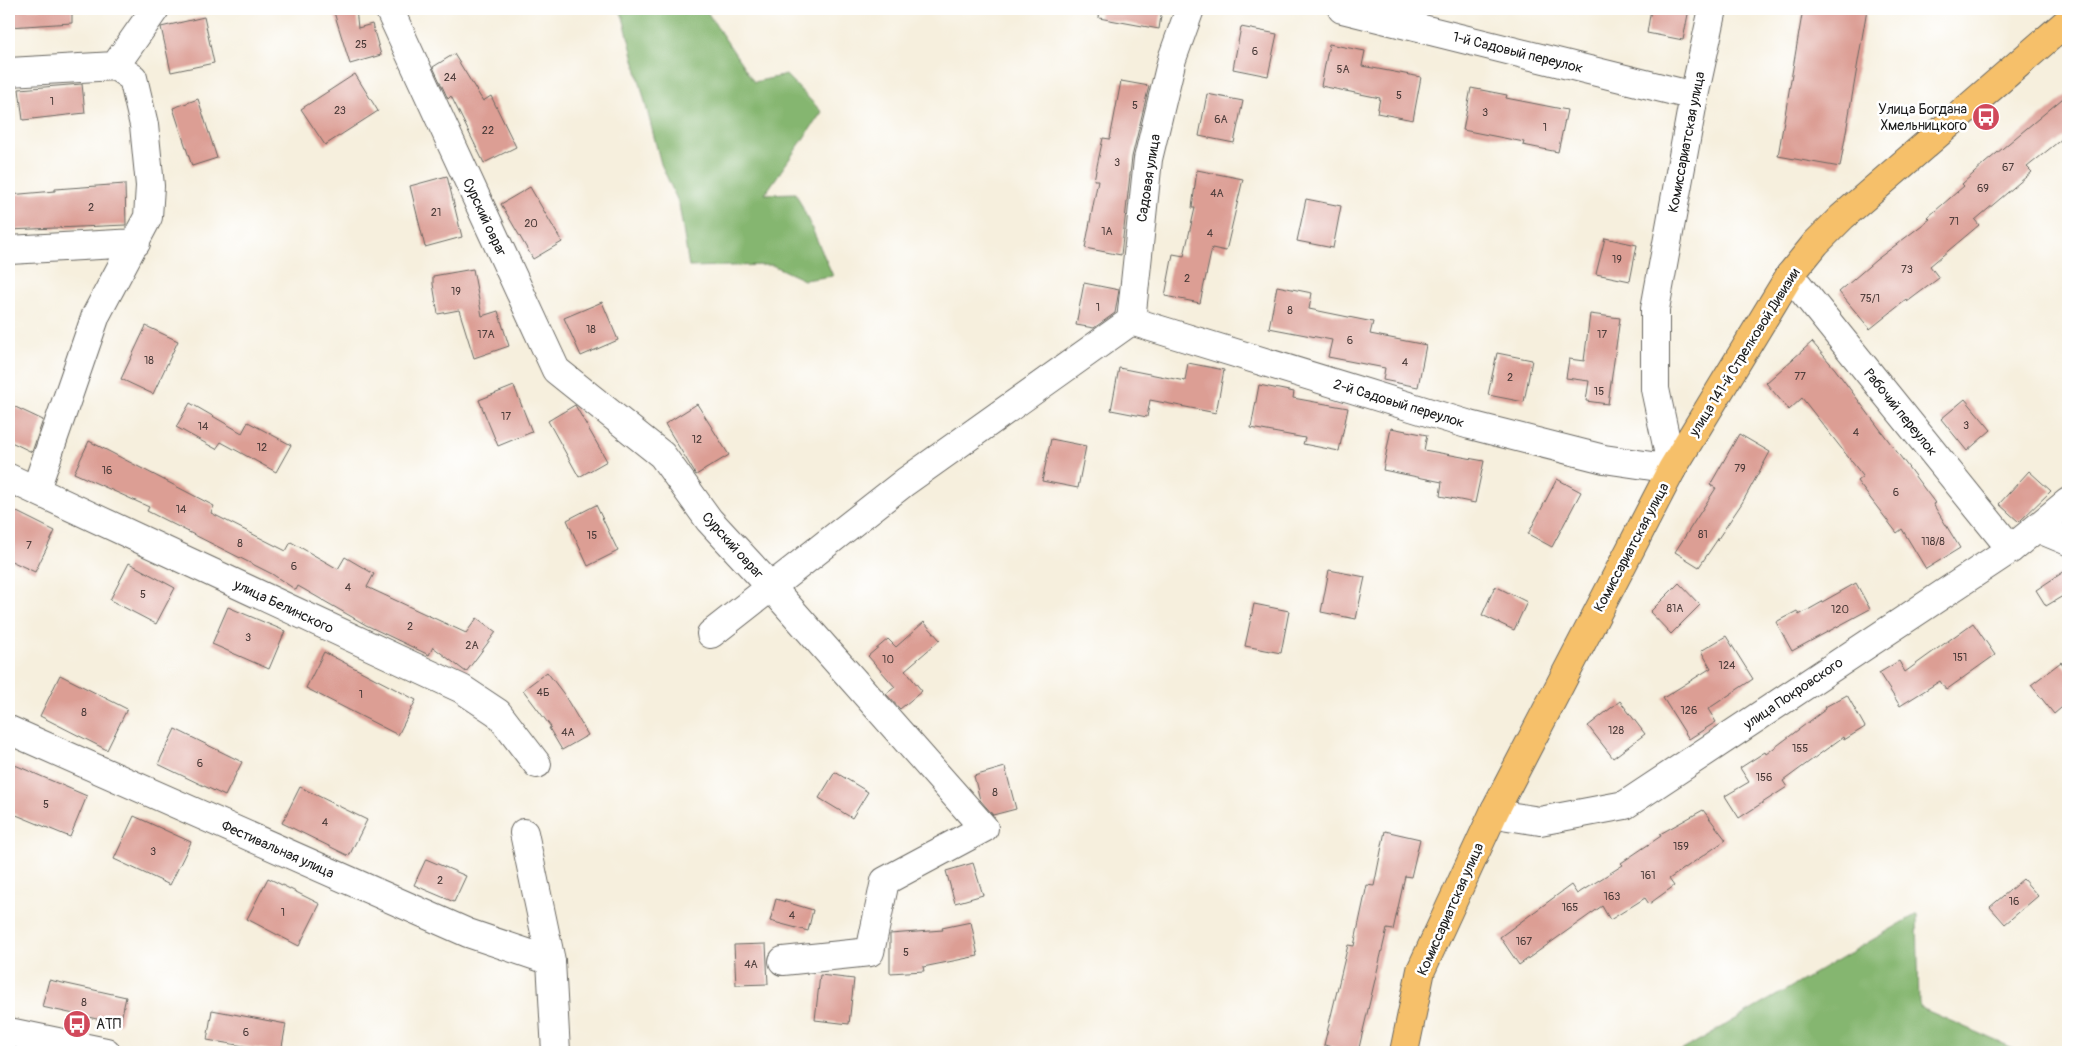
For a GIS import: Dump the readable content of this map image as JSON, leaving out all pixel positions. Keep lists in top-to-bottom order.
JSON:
{
  "streets": {
    "main road": ["Комиссариатская улица", "улица 141-й Стрелковой Дивизии"],
    "street": [
      "1-й Садовый переулок",
      "Садовая улица",
      "Сурский овраг",
      "2-й Садовый переулок",
      "Рабочий переулок",
      "улица Белинского",
      "улица Покровского",
      "Фестивальная улица"
    ]
  },
  "crossings": [
    ["1-й Садовый переулок", "Комиссариатская улица"],
    ["Комиссариатская улица", "улица 141-й Стрелковой Дивизии"],
    ["Комиссариатская улица", "2-й Садовый переулок"],
    ["Комиссариатская улица", "улица Покровского"],
    ["Садовая улица", "2-й Садовый переулок"],
    ["улица 141-й Стрелковой Дивизии", "2-й Садовый переулок"],
    ["улица 141-й Стрелковой Дивизии", "Рабочий переулок"],
    ["Рабочий переулок", "улица Покровского"]
  ],
  "places": {
    "bus stop": ["Улица Богдана Хмельницкого", "АТП"]
  },
  "house_numbers": [
    "25",
    "6",
    "5А",
    "24",
    "5",
    "1",
    "5",
    "23",
    "3",
    "6А",
    "1",
    "22",
    "3",
    "67",
    "69",
    "4А",
    "2",
    "21",
    "71",
    "20",
    "1А",
    "4",
    "19",
    "73",
    "2",
    "19",
    "75/1",
    "1",
    "8",
    "18",
    "17А",
    "17",
    "6",
    "18",
    "4",
    "77",
    "2",
    "15",
    "17",
    "3",
    "14",
    "4",
    "12",
    "12",
    "79",
    "16",
    "6",
    "14",
    "81",
    "15",
    "118/8",
    "8",
    "7",
    "6",
    "4",
    "5",
    "81А",
    "120",
    "2",
    "3",
    "2А",
    "151",
    "10",
    "124",
    "4Б",
    "1",
    "126",
    "8",
    "128",
    "4А",
    "155",
    "6",
    "156",
    "8",
    "5",
    "4",
    "159",
    "3",
    "161",
    "2",
    "163",
    "16",
    "165",
    "1",
    "4",
    "167",
    "5",
    "4А",
    "8",
    "6"
  ]
}
